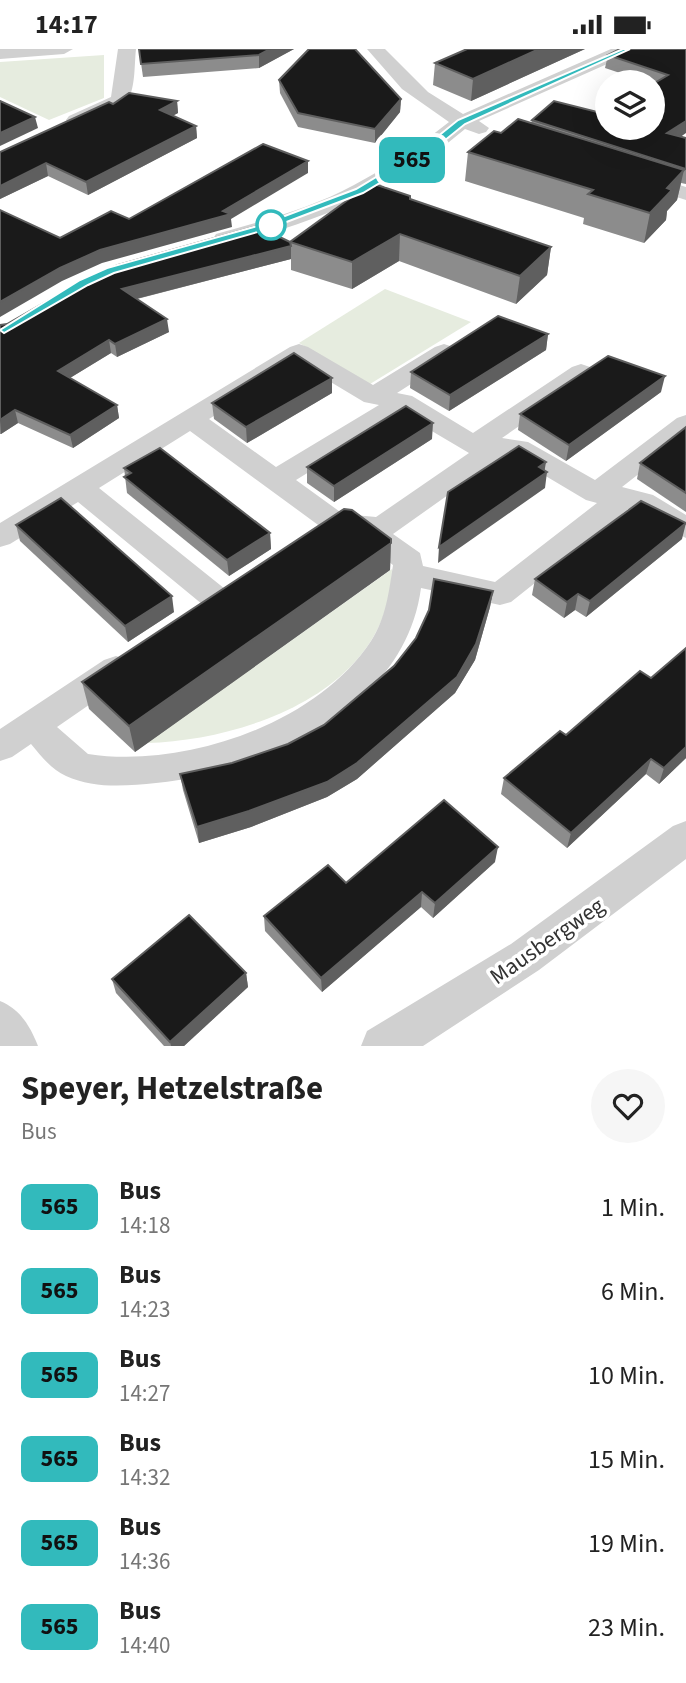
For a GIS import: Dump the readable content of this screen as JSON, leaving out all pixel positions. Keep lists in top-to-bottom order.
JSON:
{
  "streets": {
    "street": ["Mausbergweg"]
  },
  "lines": ["bus line 565"],
  "page": {
    "status": "14:17",
    "on_map": "565",
    "heading": ["Speyer, Hetzelstraße", "Bus"],
    "list": [
      {
        "mark": "565",
        "name": "Bus",
        "note": "14:18",
        "value": "1 Min."
      },
      {
        "mark": "565",
        "name": "Bus",
        "note": "14:23",
        "value": "6 Min."
      },
      {
        "mark": "565",
        "name": "Bus",
        "note": "14:27",
        "value": "10 Min."
      },
      {
        "mark": "565",
        "name": "Bus",
        "note": "14:32",
        "value": "15 Min."
      },
      {
        "mark": "565",
        "name": "Bus",
        "note": "14:36",
        "value": "19 Min."
      },
      {
        "mark": "565",
        "name": "Bus",
        "note": "14:40",
        "value": "23 Min."
      }
    ]
  }
}
